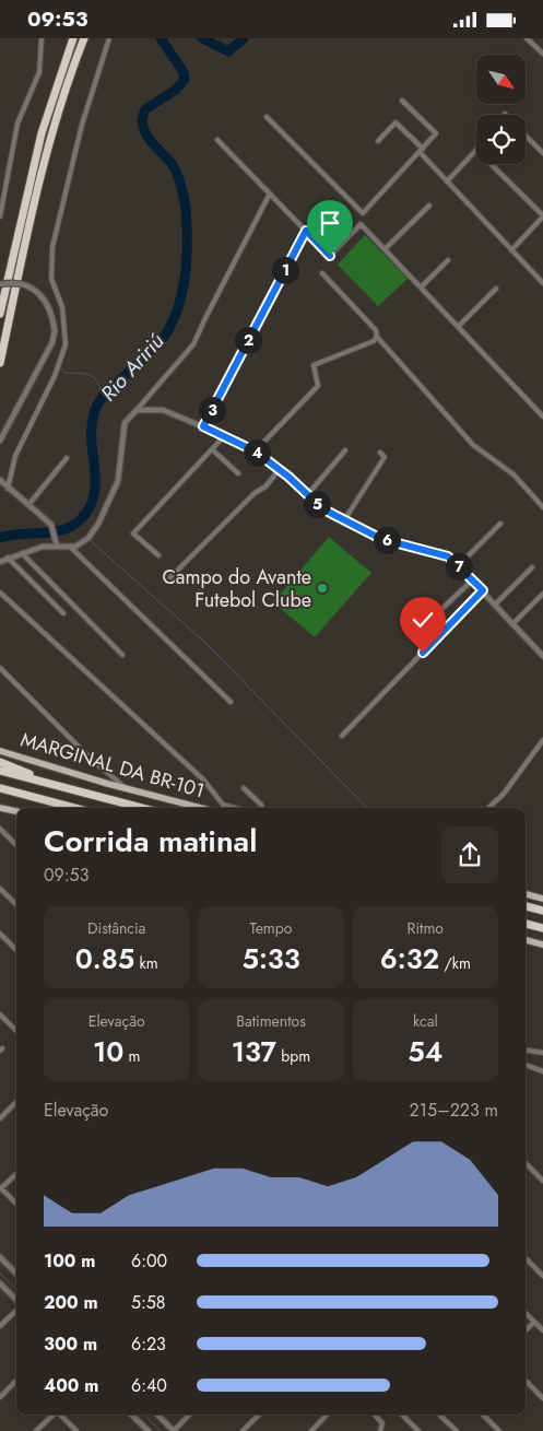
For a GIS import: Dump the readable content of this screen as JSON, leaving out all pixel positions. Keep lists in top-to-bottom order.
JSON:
{
  "streets": {
    "main road": ["MARGINAL DA BR-101"]
  },
  "water": ["Rio Aririú"],
  "places": ["Campo do Avante Futebol Clube"],
  "north": "bottom right",
  "page": {
    "status": "09:53",
    "pins": [
      "1",
      "2",
      "3",
      "4",
      "5",
      "6",
      "7"
    ],
    "heading": ["Corrida matinal", "09:53"],
    "stats": [
      ["Distância", "0.85 km"],
      ["Tempo", "5:33"],
      ["Ritmo", "6:32 /km"],
      ["Elevação", "10 m"],
      ["Batimentos", "137 bpm"],
      ["kcal", "54"]
    ],
    "chart": ["Elevação", "215–223 m"],
    "list": [
      {
        "name": "100 m",
        "note": "6:00"
      },
      {
        "name": "200 m",
        "note": "5:58"
      },
      {
        "name": "300 m",
        "note": "6:23"
      },
      {
        "name": "400 m",
        "note": "6:40"
      }
    ]
  }
}
